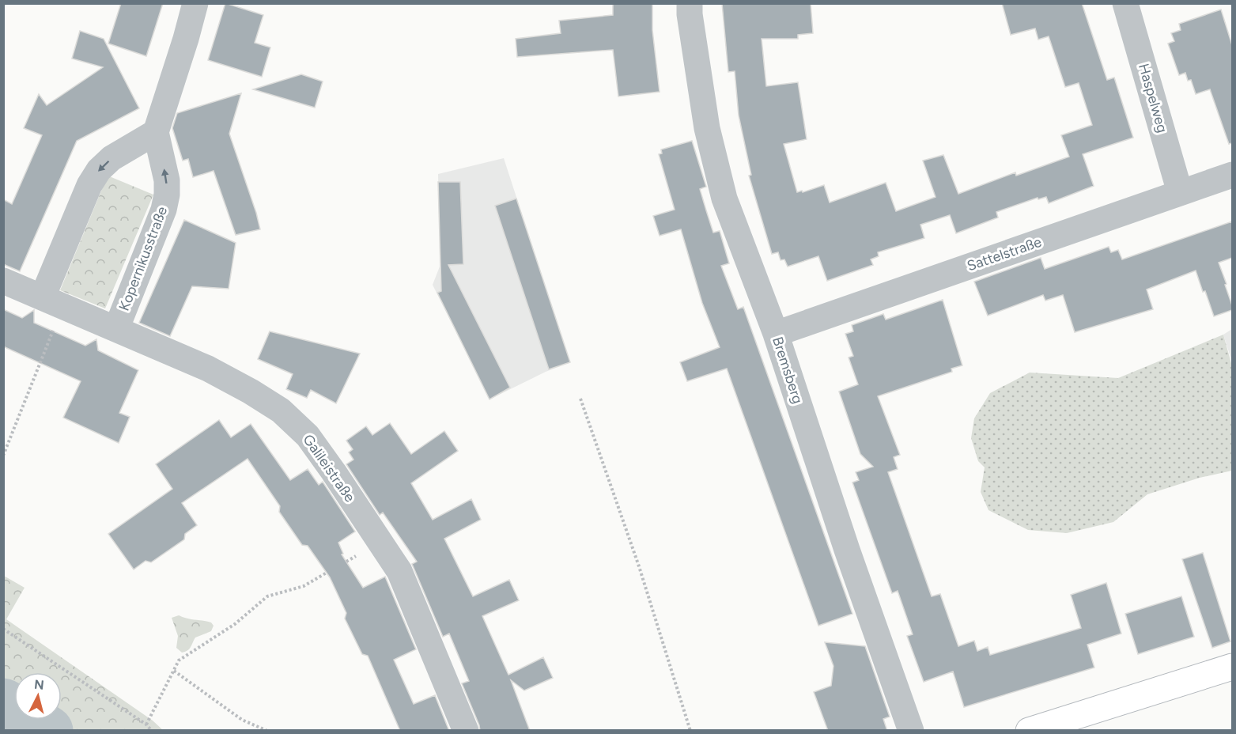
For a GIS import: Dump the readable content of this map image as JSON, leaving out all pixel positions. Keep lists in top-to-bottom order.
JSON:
{
  "streets": {
    "street": [
      "Haspelweg",
      "Sattelstraße",
      "Kopernikusstraße",
      "Bremsberg",
      "Galileistraße"
    ]
  },
  "crossings": [
    ["Haspelweg", "Sattelstraße"],
    ["Sattelstraße", "Bremsberg"],
    ["Kopernikusstraße", "Galileistraße"]
  ],
  "one_way": ["Kopernikusstraße"],
  "north": "top"
}
